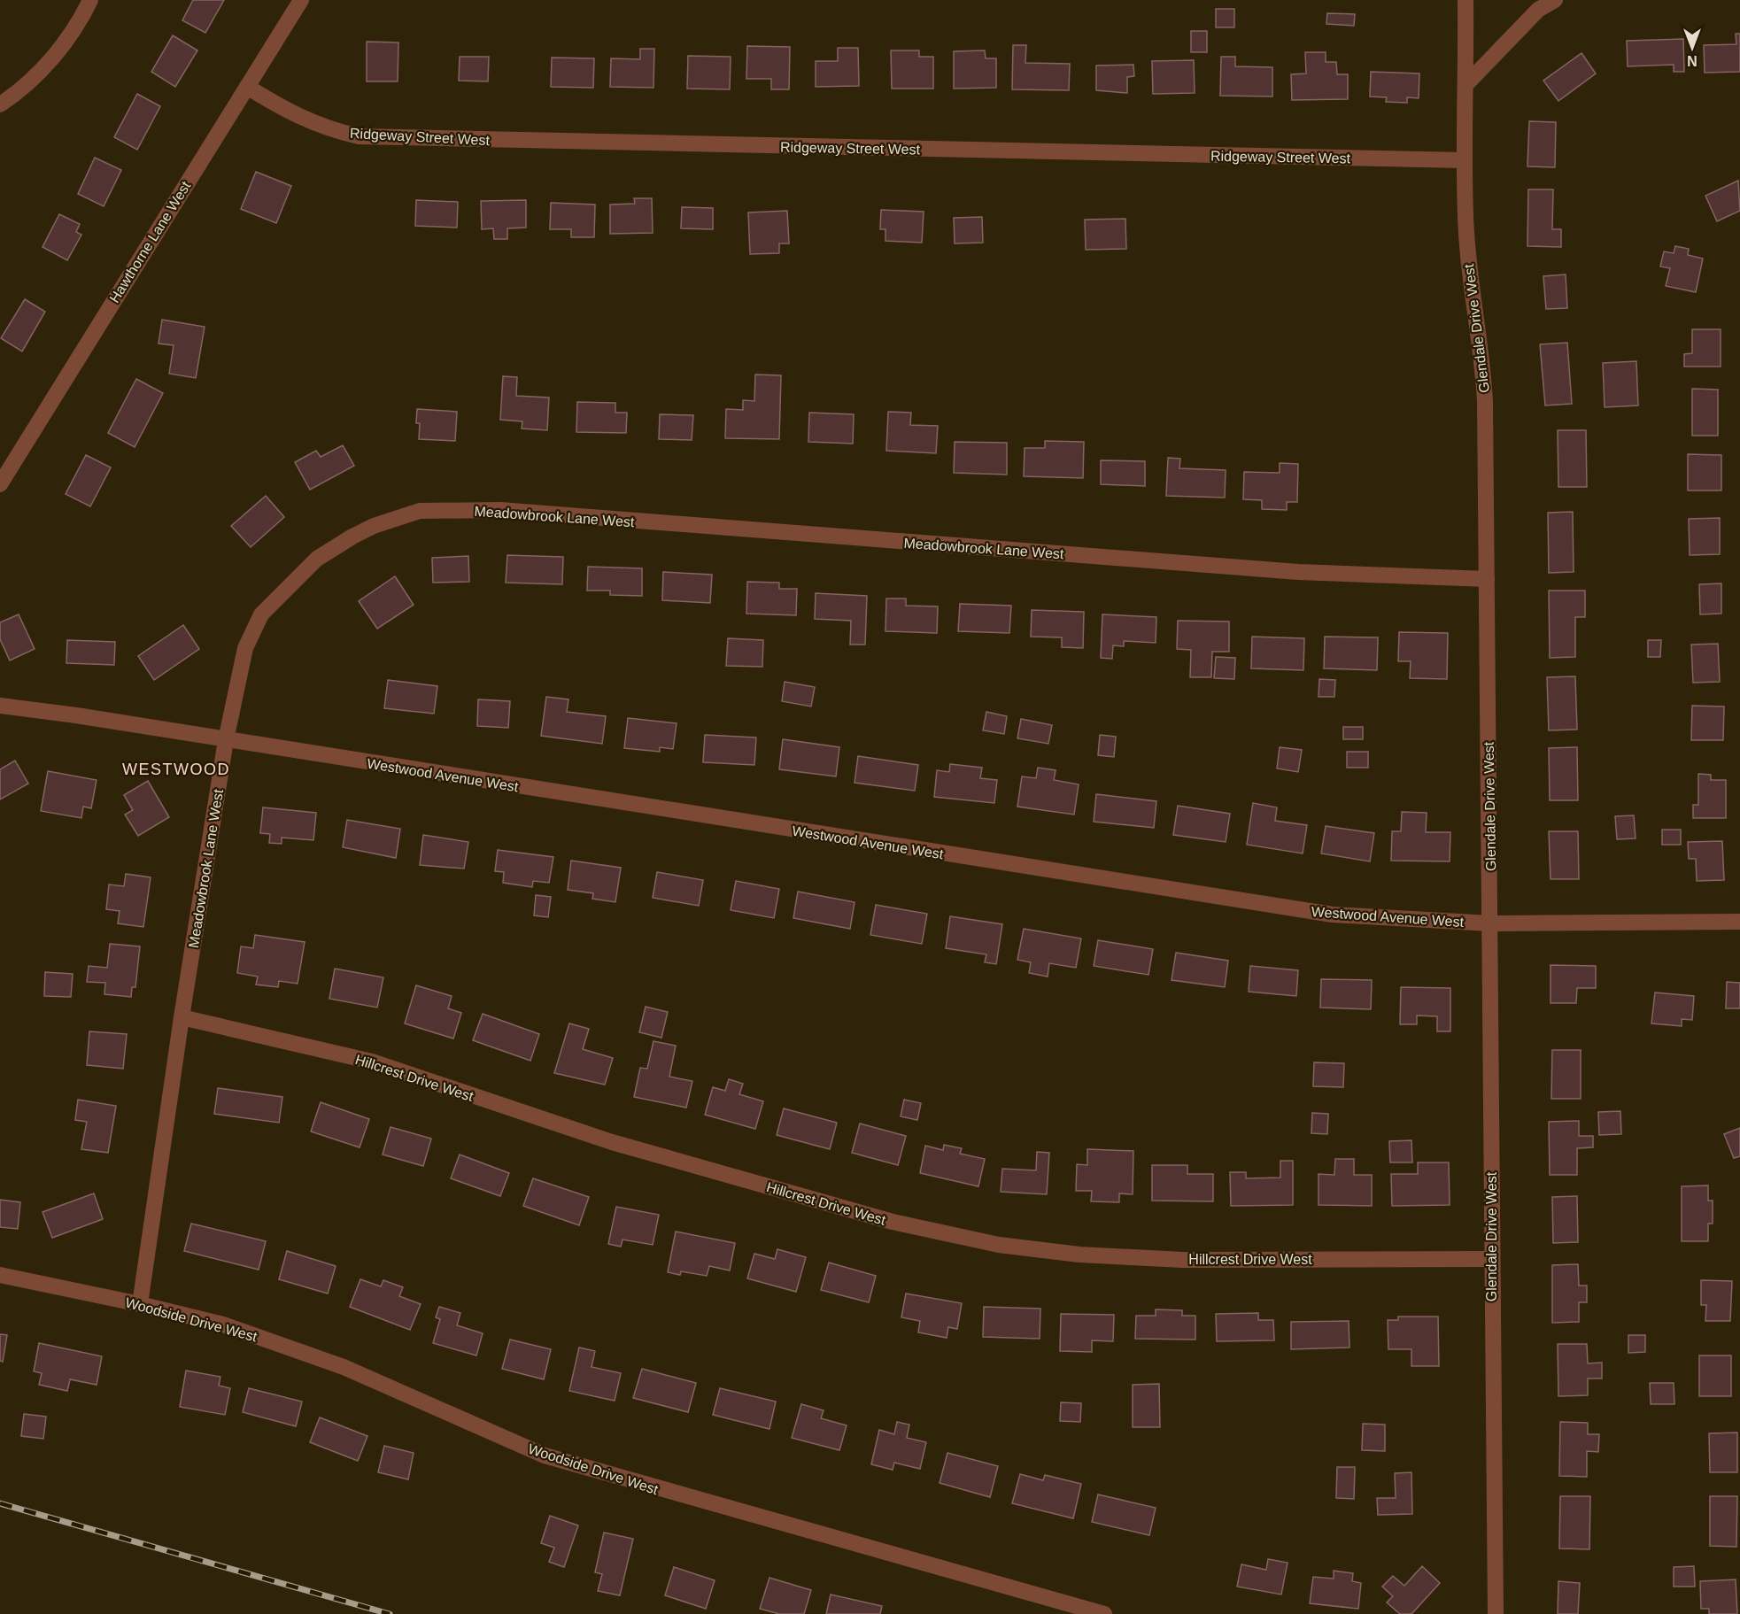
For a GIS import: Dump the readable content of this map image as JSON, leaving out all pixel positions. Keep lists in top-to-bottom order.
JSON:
{
  "streets": {
    "street": [
      "Ridgeway Street West",
      "Hawthorne Lane West",
      "Glendale Drive West",
      "Meadowbrook Lane West",
      "Westwood Avenue West",
      "Hillcrest Drive West",
      "Woodside Drive West"
    ]
  },
  "crossings": [
    ["Ridgeway Street West", "Hawthorne Lane West"],
    ["Ridgeway Street West", "Glendale Drive West"],
    ["Glendale Drive West", "Meadowbrook Lane West"],
    ["Glendale Drive West", "Westwood Avenue West"],
    ["Glendale Drive West", "Hillcrest Drive West"],
    ["Meadowbrook Lane West", "Westwood Avenue West"],
    ["Meadowbrook Lane West", "Hillcrest Drive West"],
    ["Meadowbrook Lane West", "Woodside Drive West"]
  ],
  "districts": ["WESTWOOD"],
  "north": "bottom"
}
